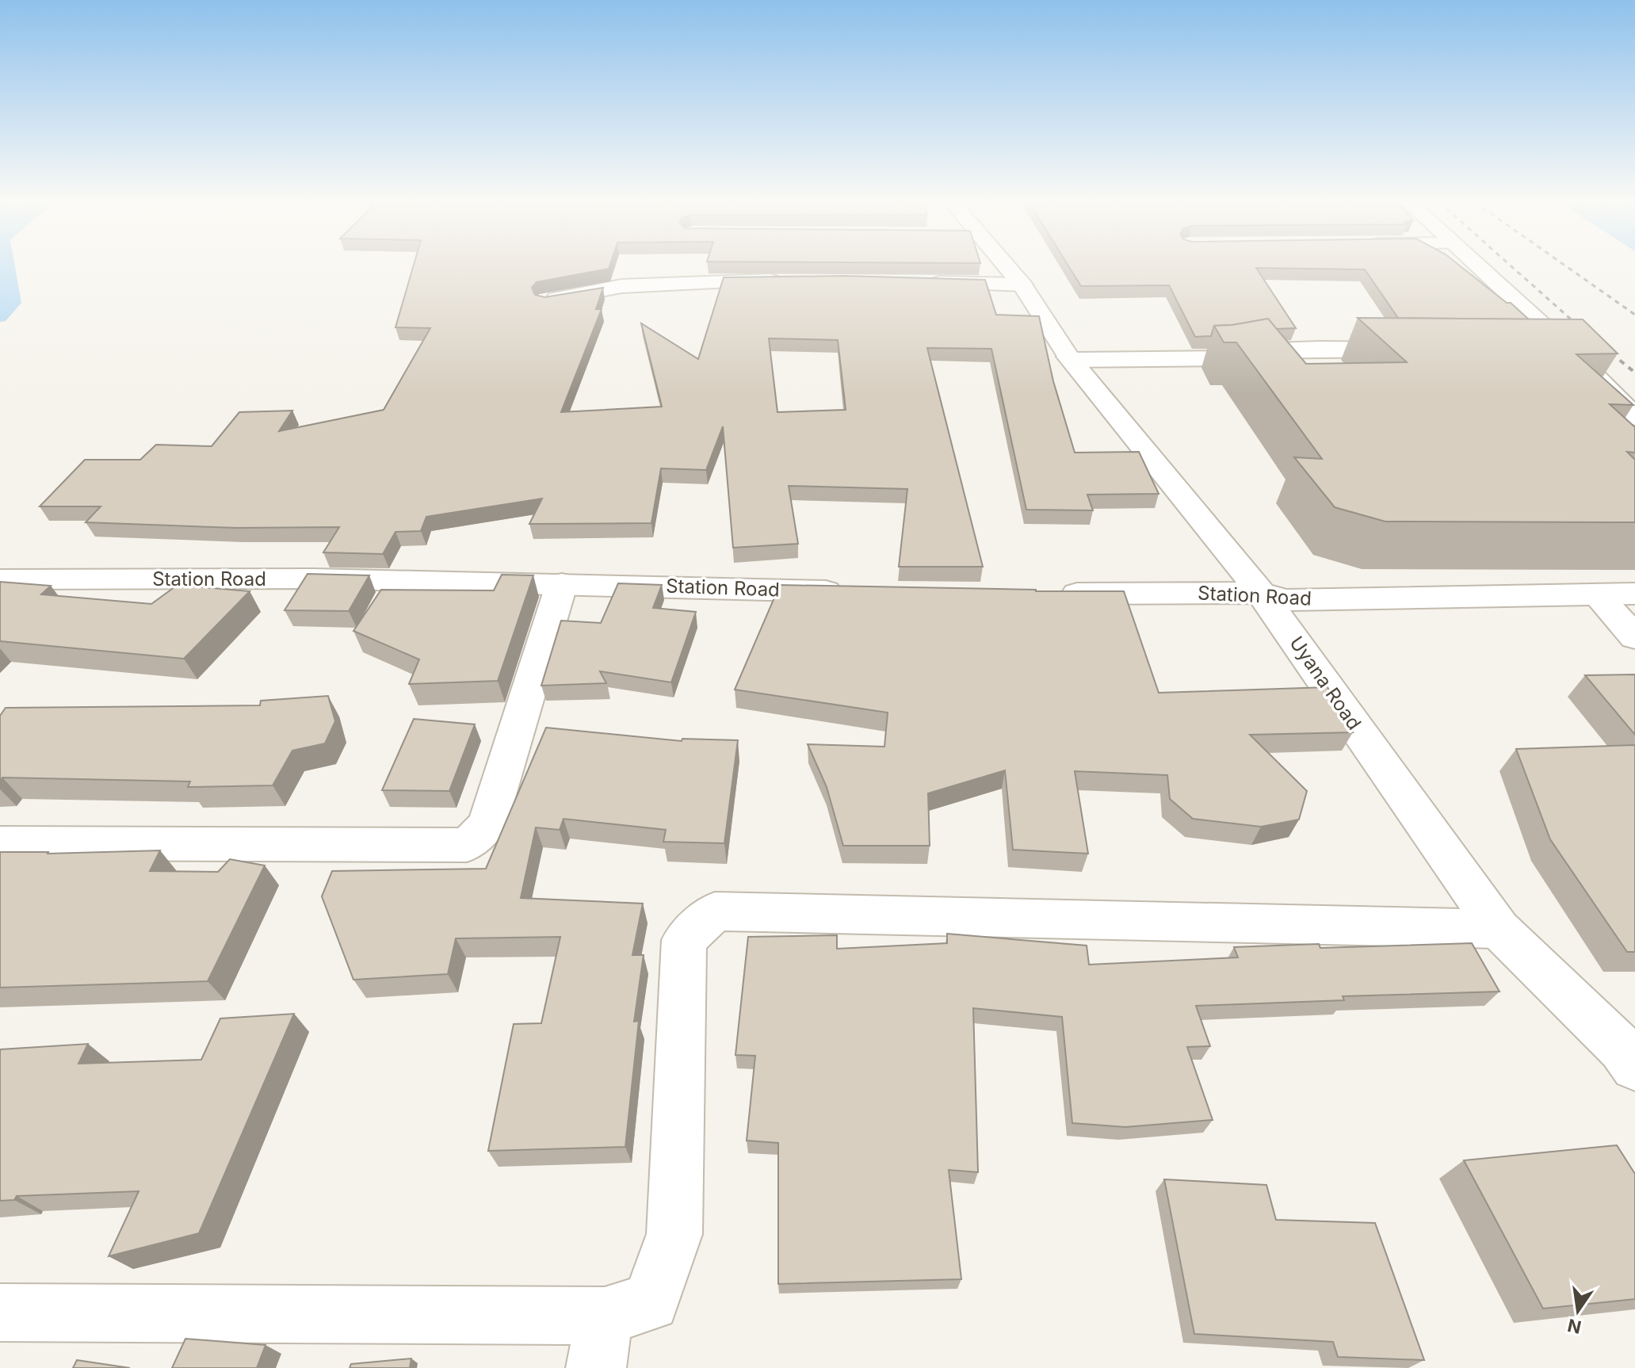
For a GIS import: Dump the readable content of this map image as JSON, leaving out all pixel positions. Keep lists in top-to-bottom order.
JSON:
{
  "streets": {
    "street": ["Station Road", "Uyana Road"]
  },
  "crossings": [
    ["Station Road", "Uyana Road"]
  ],
  "north": "bottom"
}
